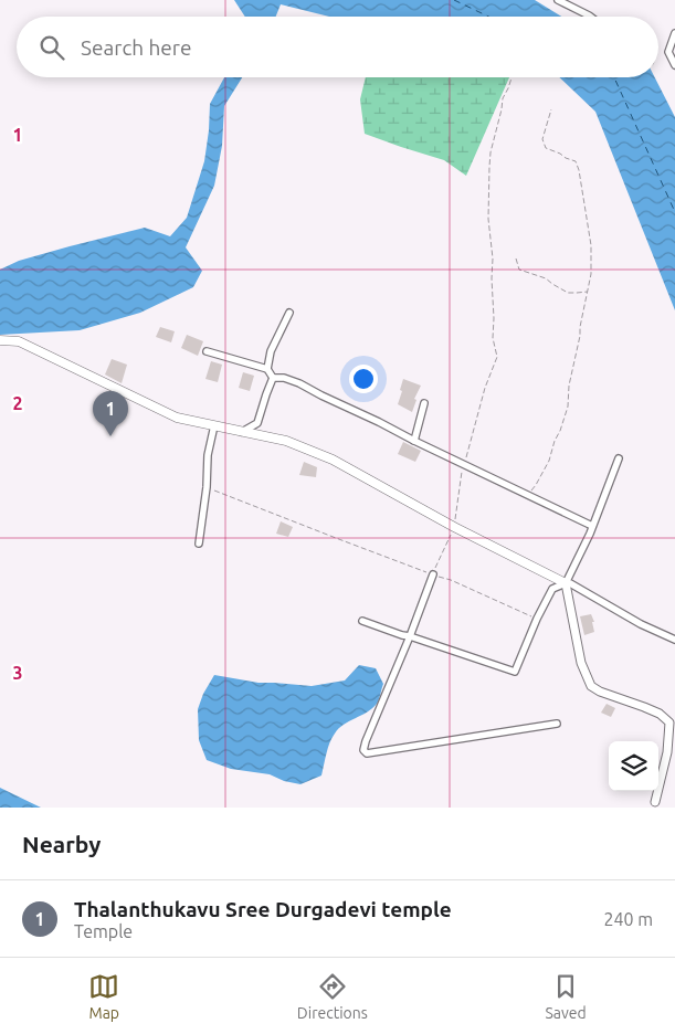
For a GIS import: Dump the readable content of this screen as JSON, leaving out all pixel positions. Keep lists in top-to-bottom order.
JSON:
{
  "page": {
    "search": "Search here",
    "pins": "1",
    "heading": "Nearby",
    "list": [
      {
        "mark": "1",
        "name": "Thalanthukavu Sree Durgadevi temple",
        "note": "Temple",
        "value": "240 m"
      }
    ],
    "nav": ["Map", "Directions", "Saved"]
  },
  "grid": {
    "rows": ["1", "2", "3"]
  }
}
